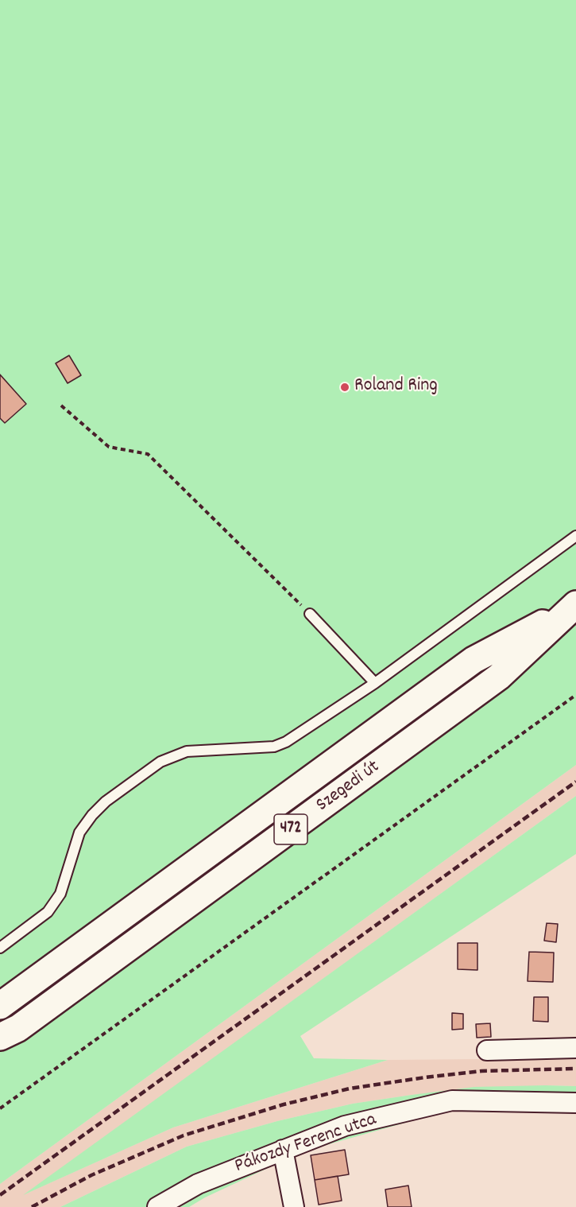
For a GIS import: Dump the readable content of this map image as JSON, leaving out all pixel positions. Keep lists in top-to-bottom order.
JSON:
{
  "streets": {
    "main road": ["Szegedi út", "472"],
    "street": ["Pákozdy Ferenc utca"]
  },
  "places": ["Roland Ring"]
}
